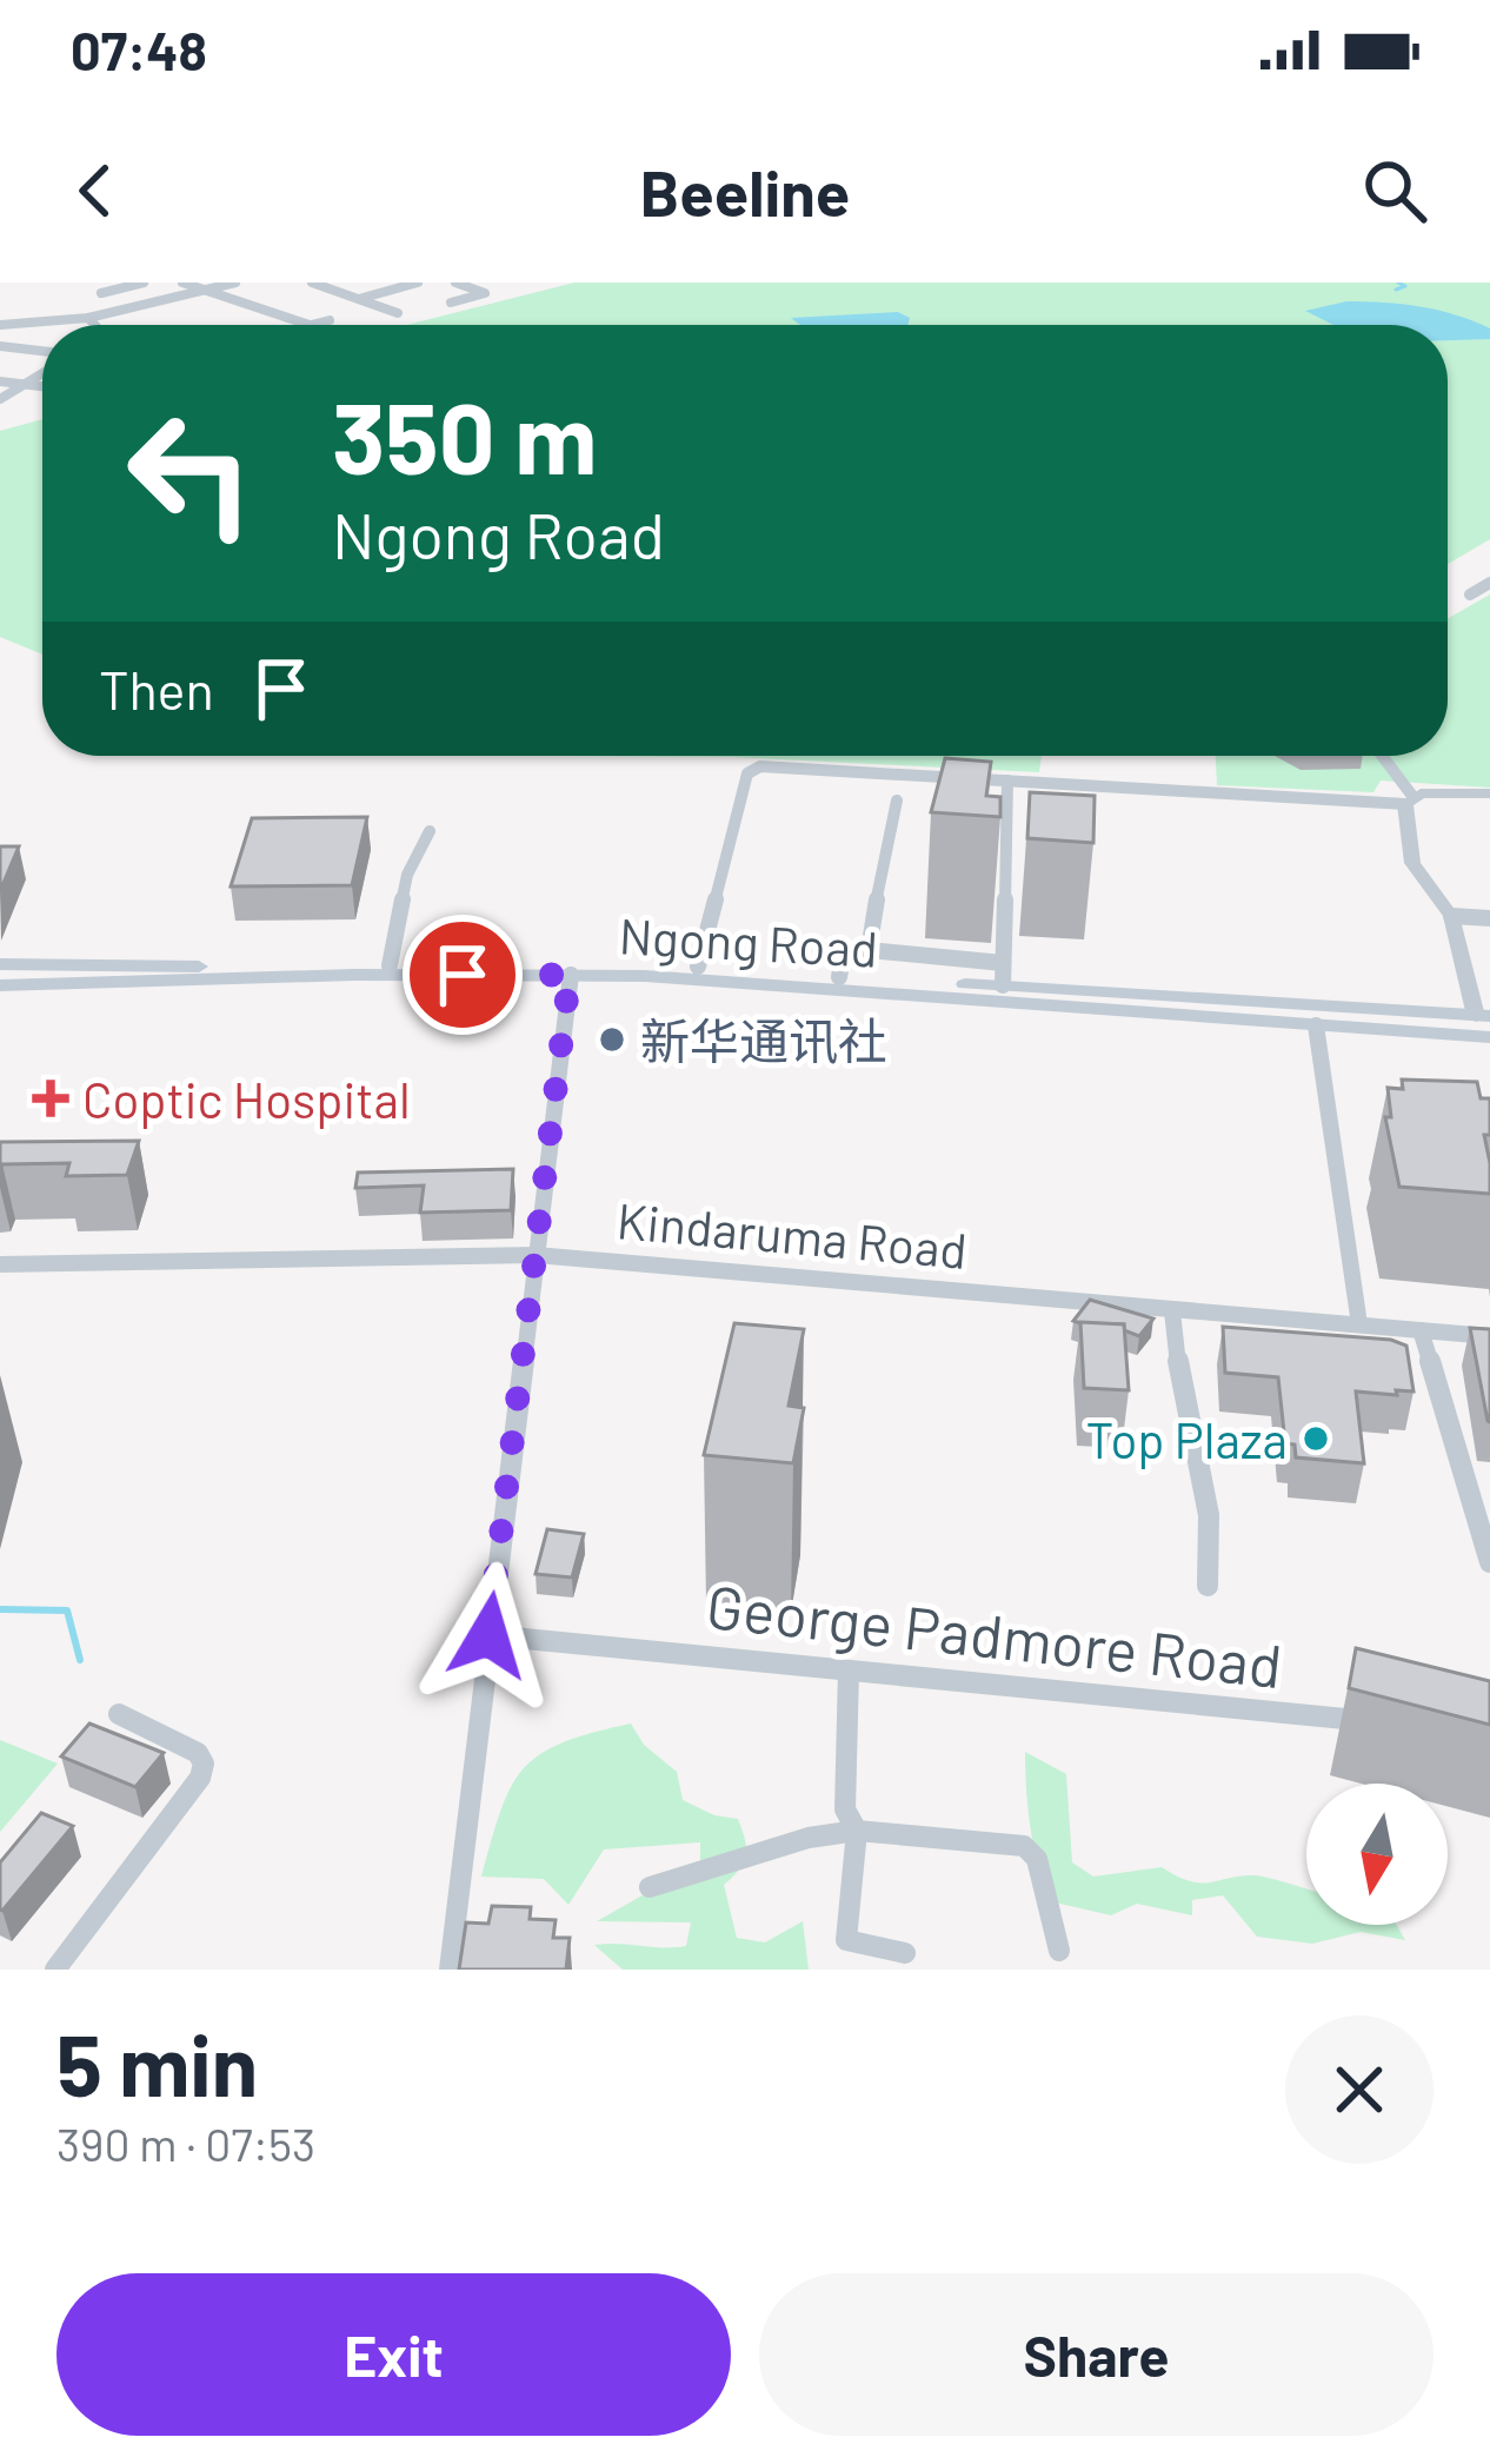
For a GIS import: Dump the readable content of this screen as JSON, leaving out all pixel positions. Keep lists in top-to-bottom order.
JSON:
{
  "streets": {
    "main road": ["Ngong Road"],
    "street": ["Kindaruma Road", "George Padmore Road"]
  },
  "places": {
    "other": ["新华通讯社", "Top Plaza"],
    "health": ["Coptic Hospital"]
  },
  "north": "bottom",
  "page": {
    "status": "07:48",
    "header": "Beeline",
    "turn": ["350 m", "Ngong Road"],
    "then": "Then",
    "heading": ["5 min", "390 m · 07:53"],
    "buttons": ["Exit", "Share"]
  }
}
